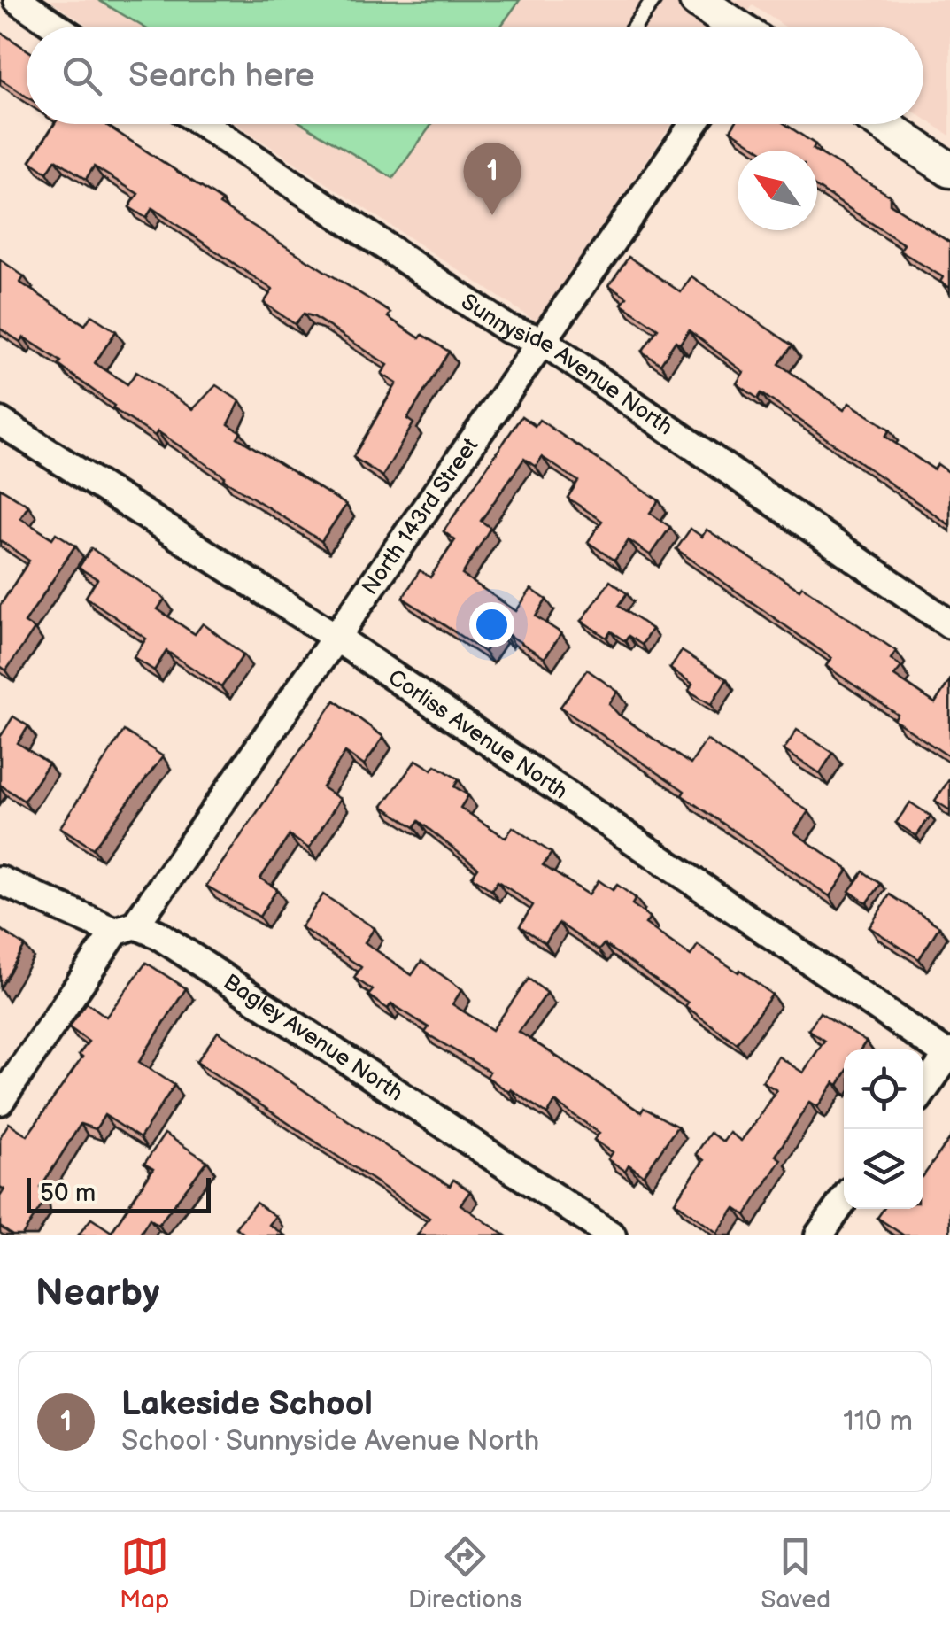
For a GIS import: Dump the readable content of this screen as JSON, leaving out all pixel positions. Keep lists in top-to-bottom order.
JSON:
{
  "streets": {
    "street": [
      "Sunnyside Avenue North",
      "North 143rd Street",
      "Corliss Avenue North",
      "Bagley Avenue North"
    ]
  },
  "crossings": [
    ["Sunnyside Avenue North", "North 143rd Street"],
    ["North 143rd Street", "Corliss Avenue North"],
    ["North 143rd Street", "Bagley Avenue North"]
  ],
  "scale_bar": "50 m",
  "north": "top left",
  "page": {
    "search": "Search here",
    "pins": "1",
    "scale": "50 m",
    "heading": "Nearby",
    "list": [
      {
        "mark": "1",
        "name": "Lakeside School",
        "note": "School · Sunnyside Avenue North",
        "value": "110 m"
      }
    ],
    "nav": ["Map", "Directions", "Saved"]
  }
}
